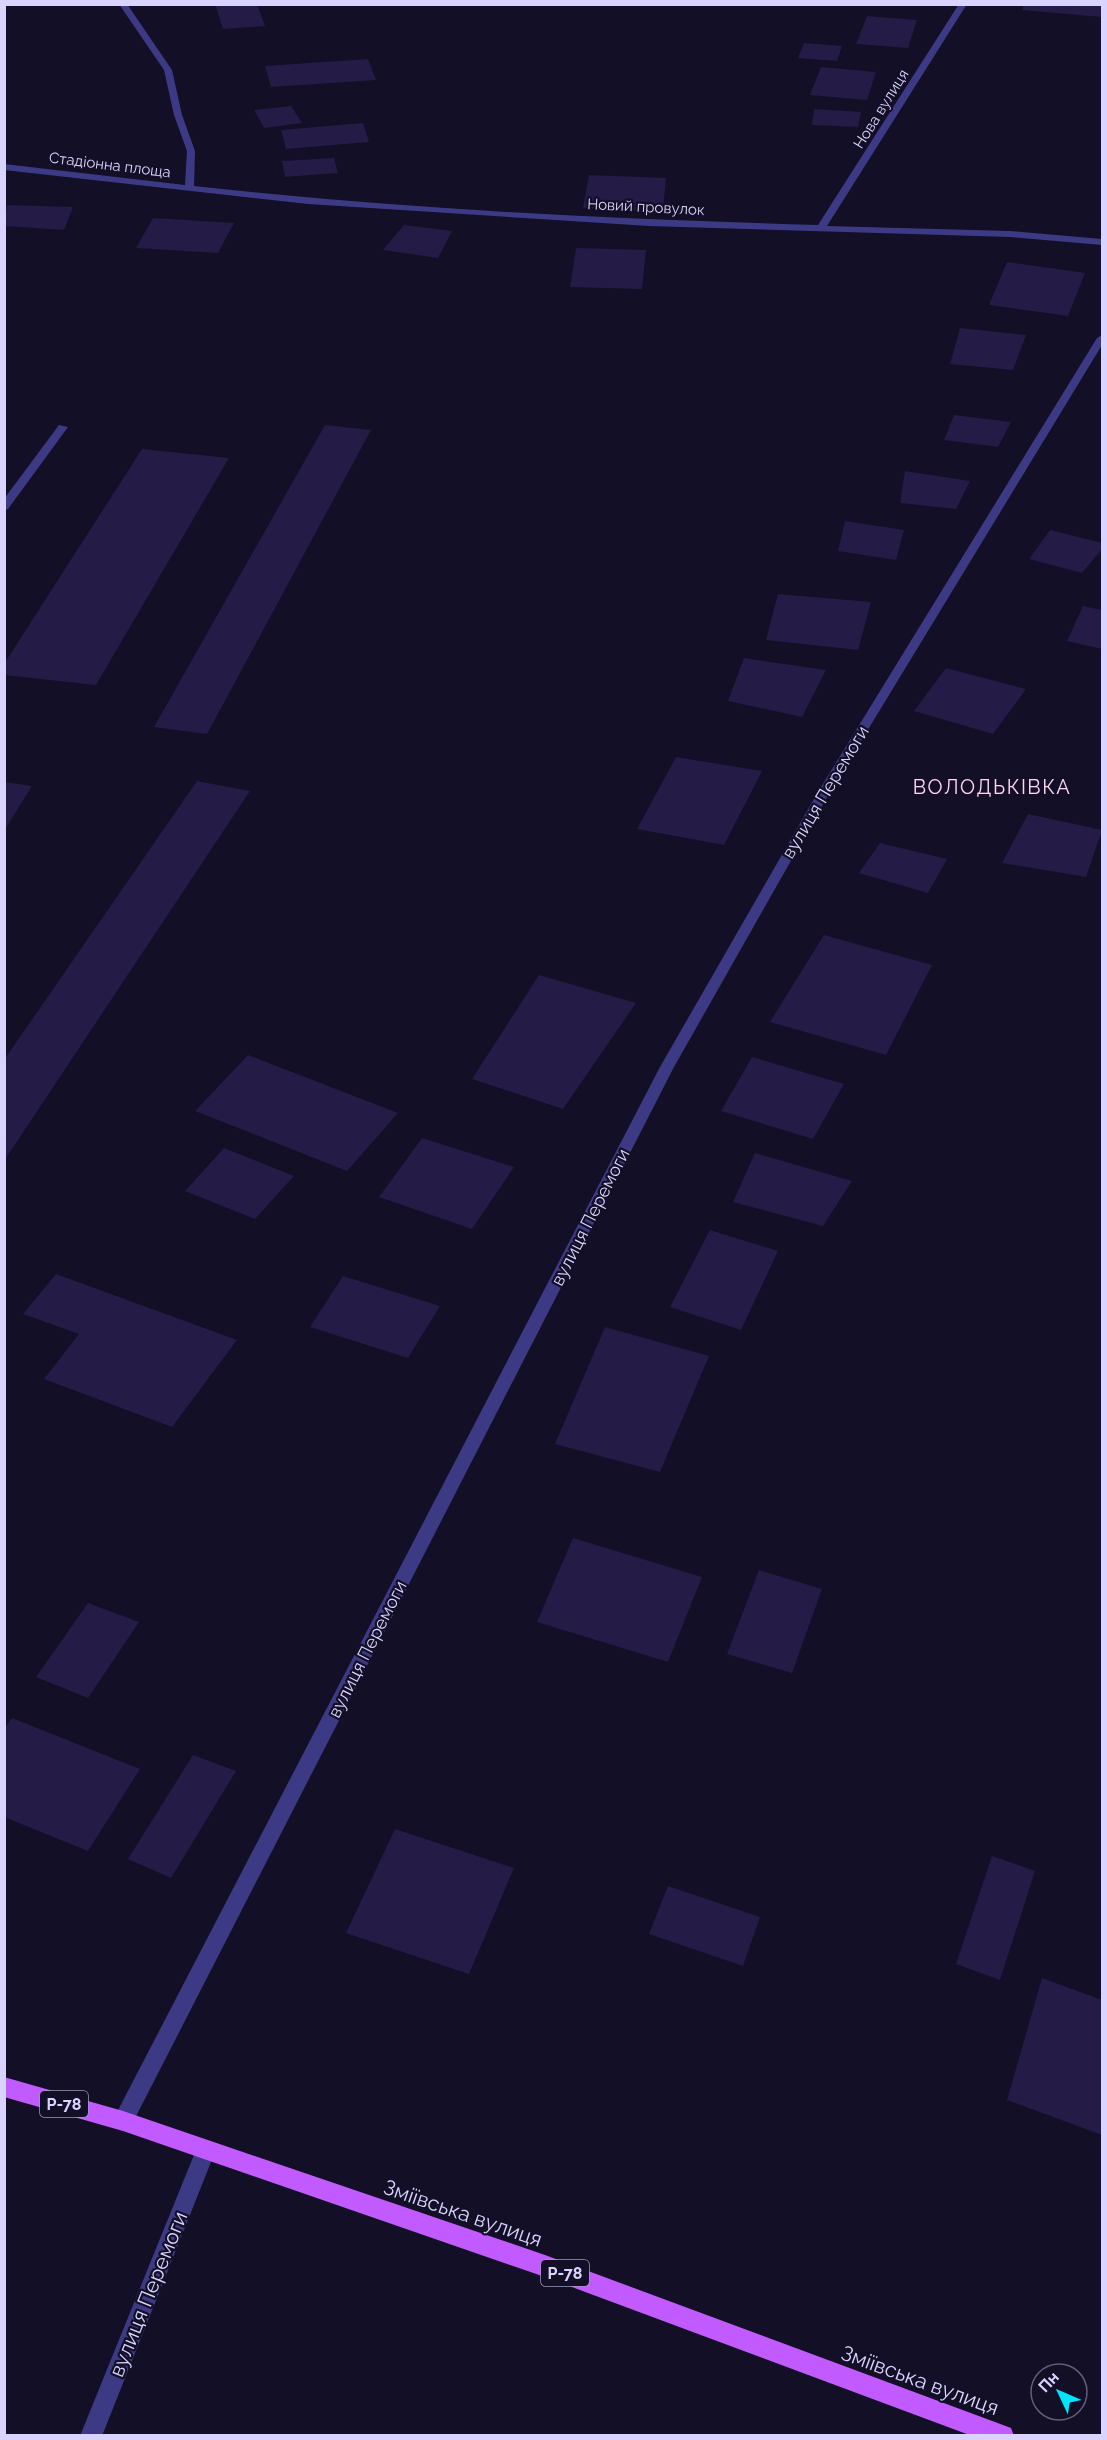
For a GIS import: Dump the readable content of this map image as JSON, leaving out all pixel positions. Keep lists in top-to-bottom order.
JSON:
{
  "streets": {
    "main road": ["Р-78", "Зміївська вулиця"],
    "street": [
      "Нова вулиця",
      "Стадіонна площа",
      "Новий провулок",
      "вулиця Перемоги"
    ]
  },
  "crossings": [
    ["Нова вулиця", "Новий провулок"],
    ["Стадіонна площа", "Новий провулок"],
    ["вулиця Перемоги", "Зміївська вулиця"]
  ],
  "districts": ["ВОЛОДЬКІВКА"],
  "north": "top left"
}
